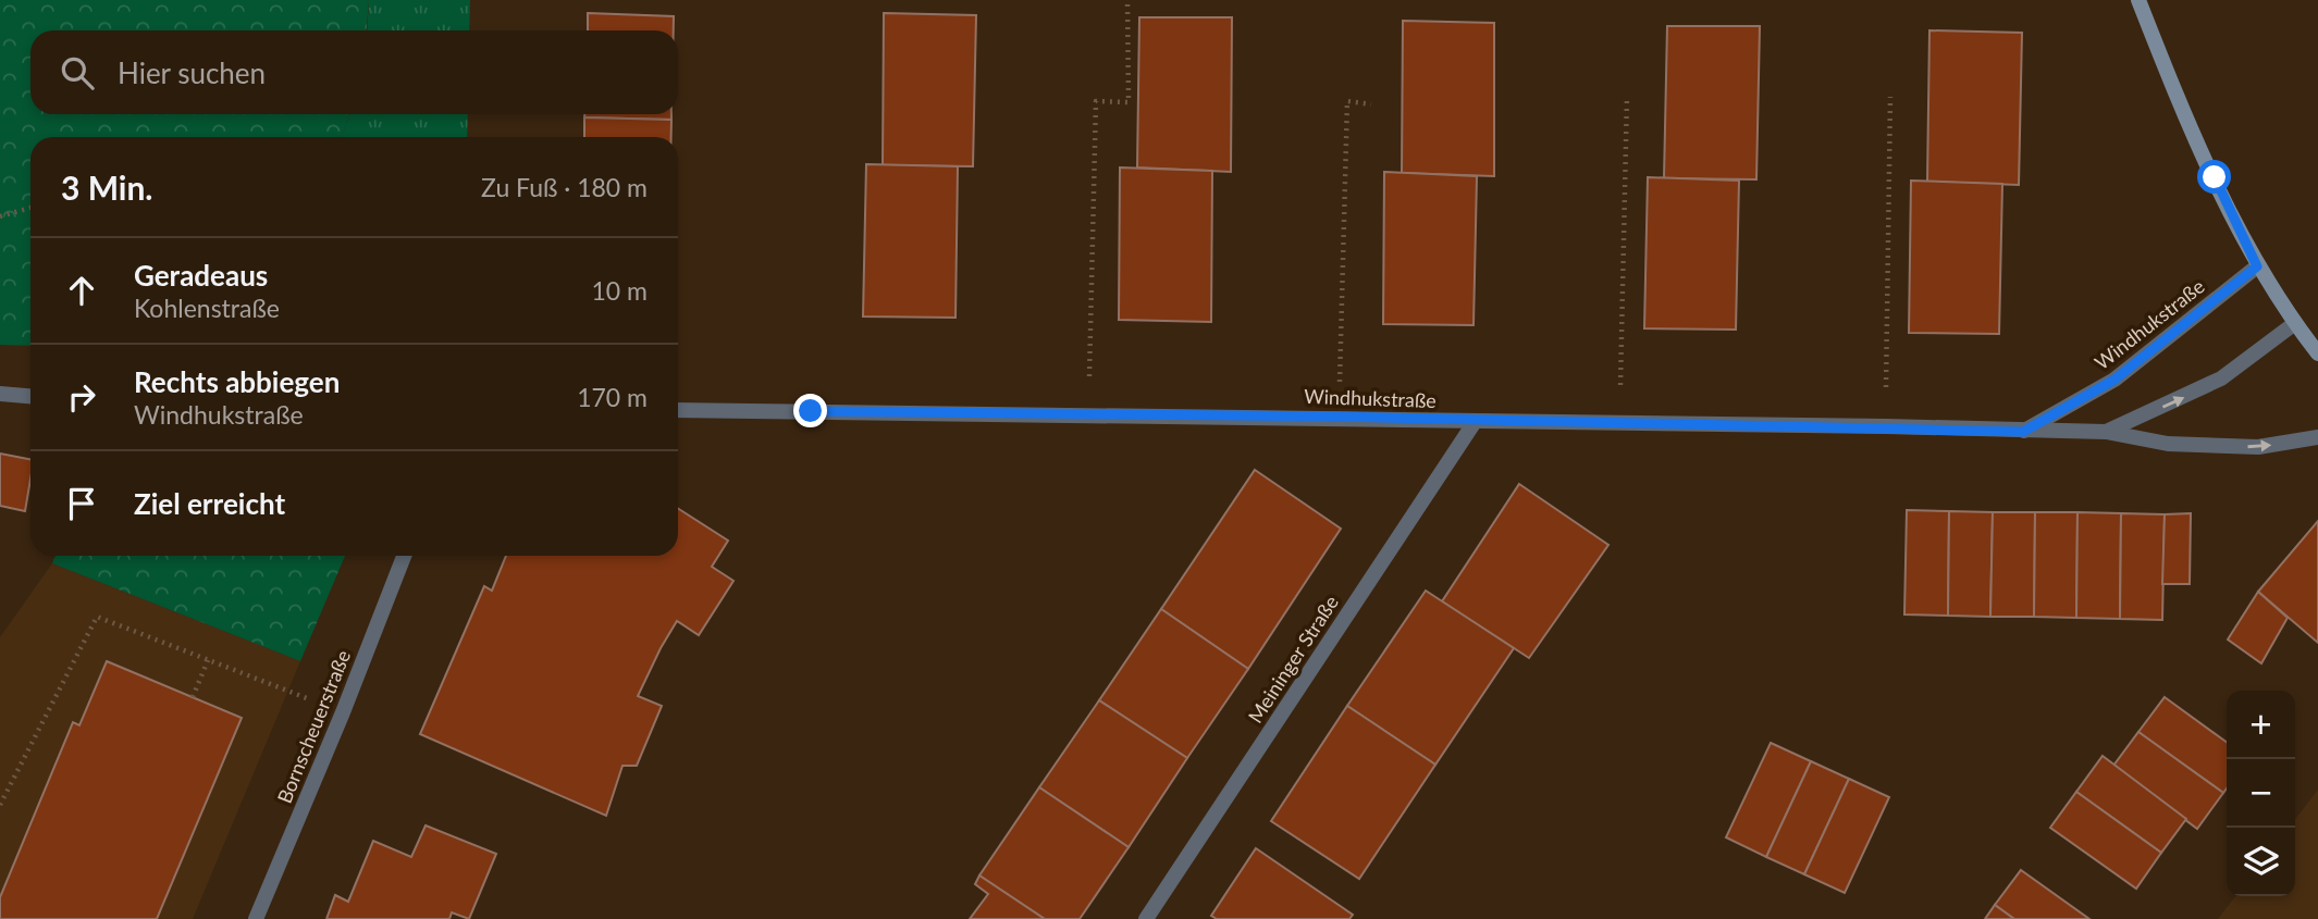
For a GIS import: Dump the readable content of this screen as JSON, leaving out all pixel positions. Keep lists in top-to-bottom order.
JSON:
{
  "streets": {
    "street": ["Windhukstraße", "Meininger Straße", "Bornscheuerstraße"]
  },
  "crossings": [
    ["Windhukstraße", "Meininger Straße"]
  ],
  "page": {
    "search": "Hier suchen",
    "heading": ["3 Min.", "Zu Fuß · 180 m"],
    "list": [
      ["Geradeaus", "Kohlenstraße", "10 m"],
      ["Rechts abbiegen", "Windhukstraße", "170 m"],
      "Ziel erreicht"
    ],
    "map_buttons": ["+", "−"]
  }
}
